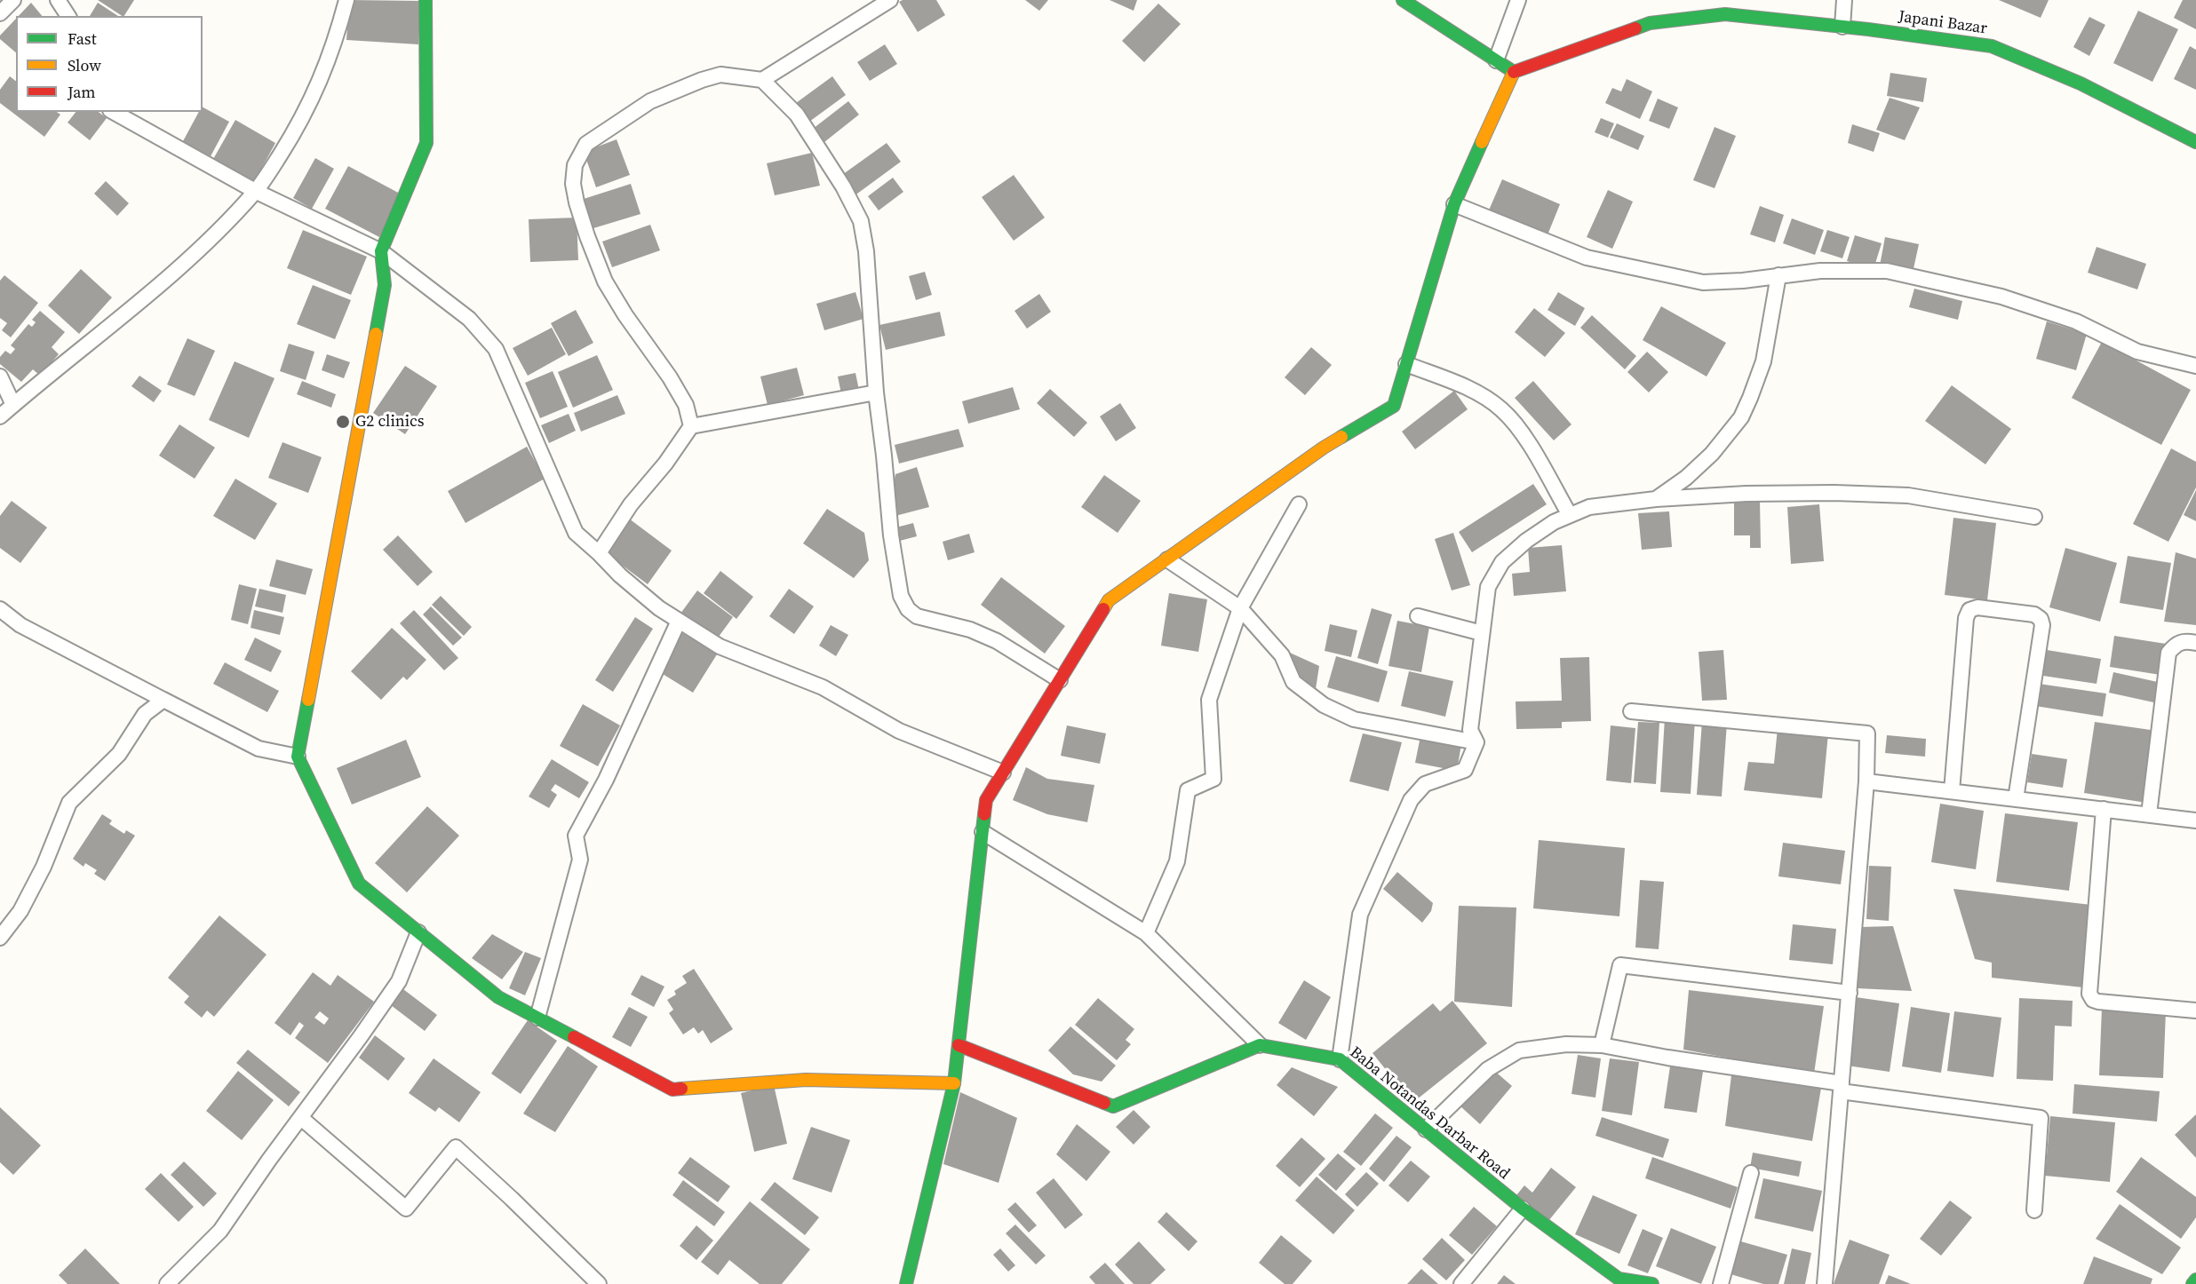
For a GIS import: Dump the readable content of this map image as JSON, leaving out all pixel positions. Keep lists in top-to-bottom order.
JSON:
{
  "streets": {
    "street": ["Japani Bazar", "Baba Notandas Darbar Road"]
  },
  "places": ["G2 clinics"],
  "legend": ["Fast", "Slow", "Jam"]
}
